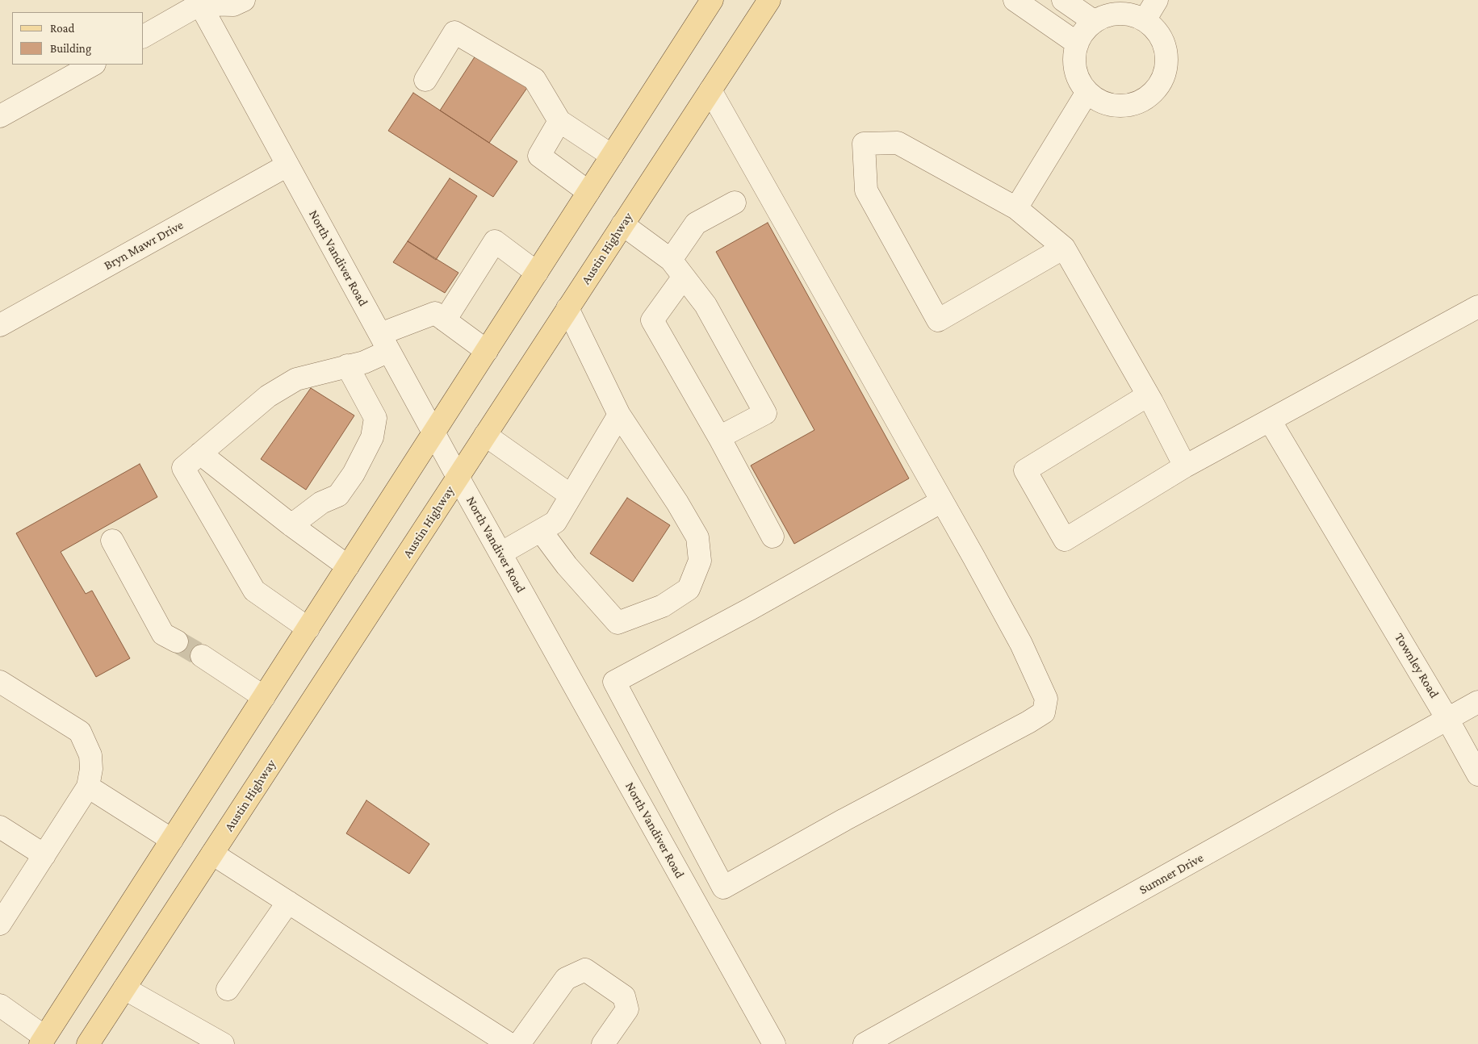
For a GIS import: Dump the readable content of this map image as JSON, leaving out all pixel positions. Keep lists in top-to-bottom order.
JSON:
{
  "streets": {
    "main road": ["Austin Highway"],
    "street": [
      "Bryn Mawr Drive",
      "North Vandiver Road",
      "Townley Road",
      "Sumner Drive"
    ]
  },
  "crossings": [
    ["Bryn Mawr Drive", "North Vandiver Road"],
    ["Austin Highway", "North Vandiver Road"],
    ["Townley Road", "Sumner Drive"]
  ],
  "legend": ["Road", "Building"]
}
